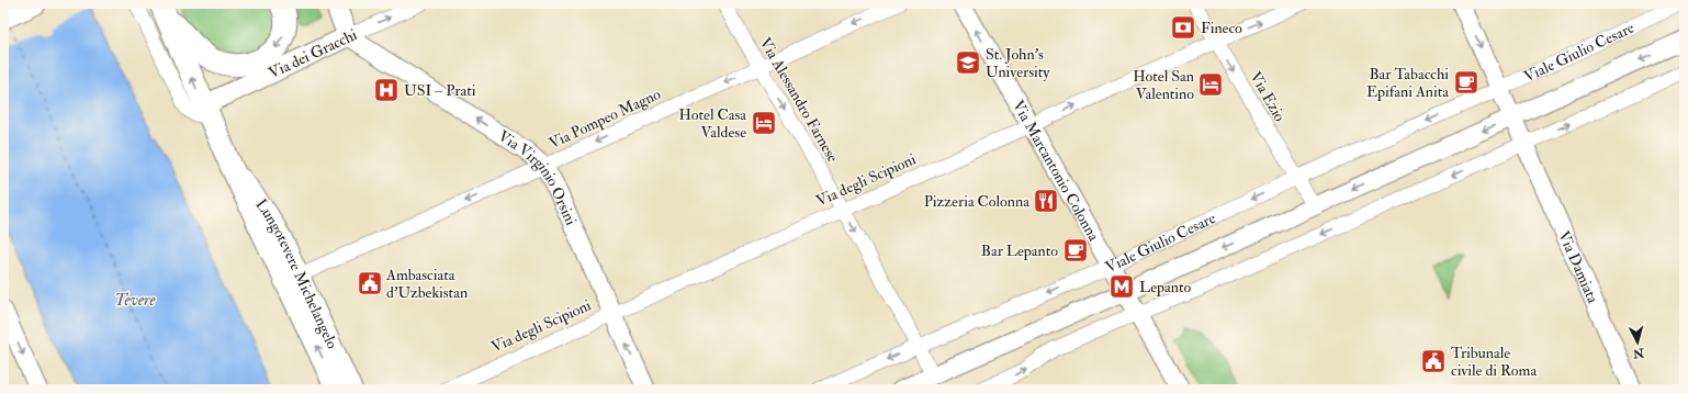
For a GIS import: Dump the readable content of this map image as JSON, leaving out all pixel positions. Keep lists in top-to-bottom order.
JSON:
{
  "streets": {
    "main road": ["Via dei Gracchi", "Lungotevere Michelangelo"],
    "street": [
      "Viale Giulio Cesare",
      "Via Ezio",
      "Via Alessandro Farnese",
      "Via Pompeo Magno",
      "Via Marcantonio Colonna",
      "Via Virginio Orsini",
      "Via degli Scipioni",
      "Via Damiata"
    ]
  },
  "crossings": [
    ["Viale Giulio Cesare", "Via Ezio"],
    ["Viale Giulio Cesare", "Via Alessandro Farnese"],
    ["Viale Giulio Cesare", "Via Marcantonio Colonna"],
    ["Via dei Gracchi", "Via Virginio Orsini"],
    ["Via dei Gracchi", "Lungotevere Michelangelo"],
    ["Via Ezio", "Via degli Scipioni"],
    ["Via Alessandro Farnese", "Via Pompeo Magno"],
    ["Via Alessandro Farnese", "Via degli Scipioni"],
    ["Via Pompeo Magno", "Via Virginio Orsini"],
    ["Via Pompeo Magno", "Lungotevere Michelangelo"],
    ["Via Marcantonio Colonna", "Via degli Scipioni"],
    ["Via Virginio Orsini", "Via degli Scipioni"]
  ],
  "one_way": [
    "Via Ezio",
    "Via Alessandro Farnese",
    "Via Pompeo Magno",
    "Via Virginio Orsini",
    "Lungotevere Michelangelo"
  ],
  "water": ["Tevere"],
  "places": {
    "bank": ["Fineco"],
    "school or university": ["St. John's University"],
    "cafe": ["Bar Tabacchi Epifani Anita", "Bar Lepanto"],
    "hotel": ["Hotel San Valentino", "Hotel Casa Valdese"],
    "hospital": ["USI – Prati"],
    "restaurant": ["Pizzeria Colonna"],
    "public building": ["Ambasciata d'Uzbekistan", "Tribunale civile di Roma"],
    "metro station": ["Lepanto"]
  },
  "north": "bottom"
}
